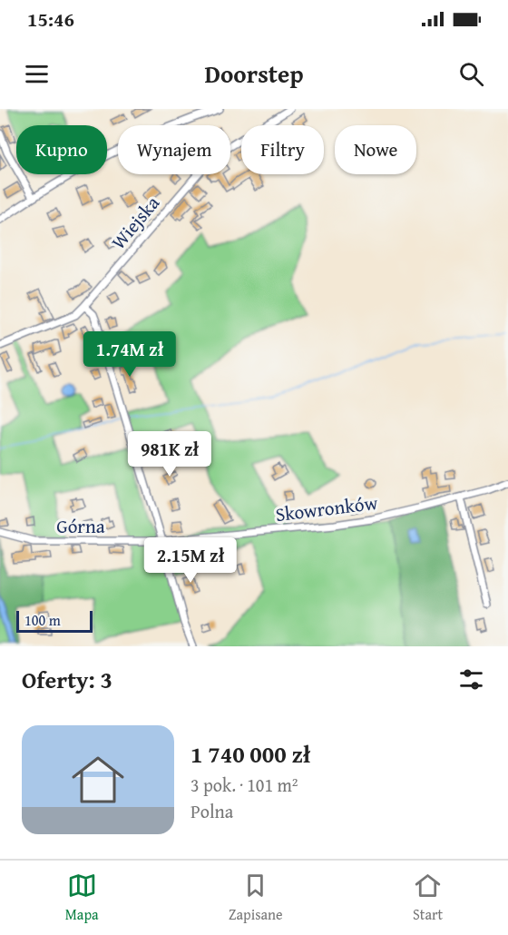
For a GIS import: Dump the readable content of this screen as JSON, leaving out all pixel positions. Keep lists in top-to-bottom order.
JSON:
{
  "streets": {
    "street": ["Wiejska", "Skowronków", "Górna"]
  },
  "crossings": [
    ["Skowronków", "Górna"]
  ],
  "scale_bar": "100 m",
  "page": {
    "status": "15:46",
    "header": "Doorstep",
    "chip": [
      "Kupno",
      "Wynajem",
      "Filtry",
      "Nowe"
    ],
    "price": ["1.74M zł", "981K zł", "2.15M zł"],
    "scale": "100 m",
    "heading": "Oferty: 3",
    "list": [
      {
        "name": "1 740 000 zł",
        "note": "3 pok. · 101 m² · Polna"
      }
    ],
    "tabs": ["Mapa", "Zapisane", "Start"]
  }
}
